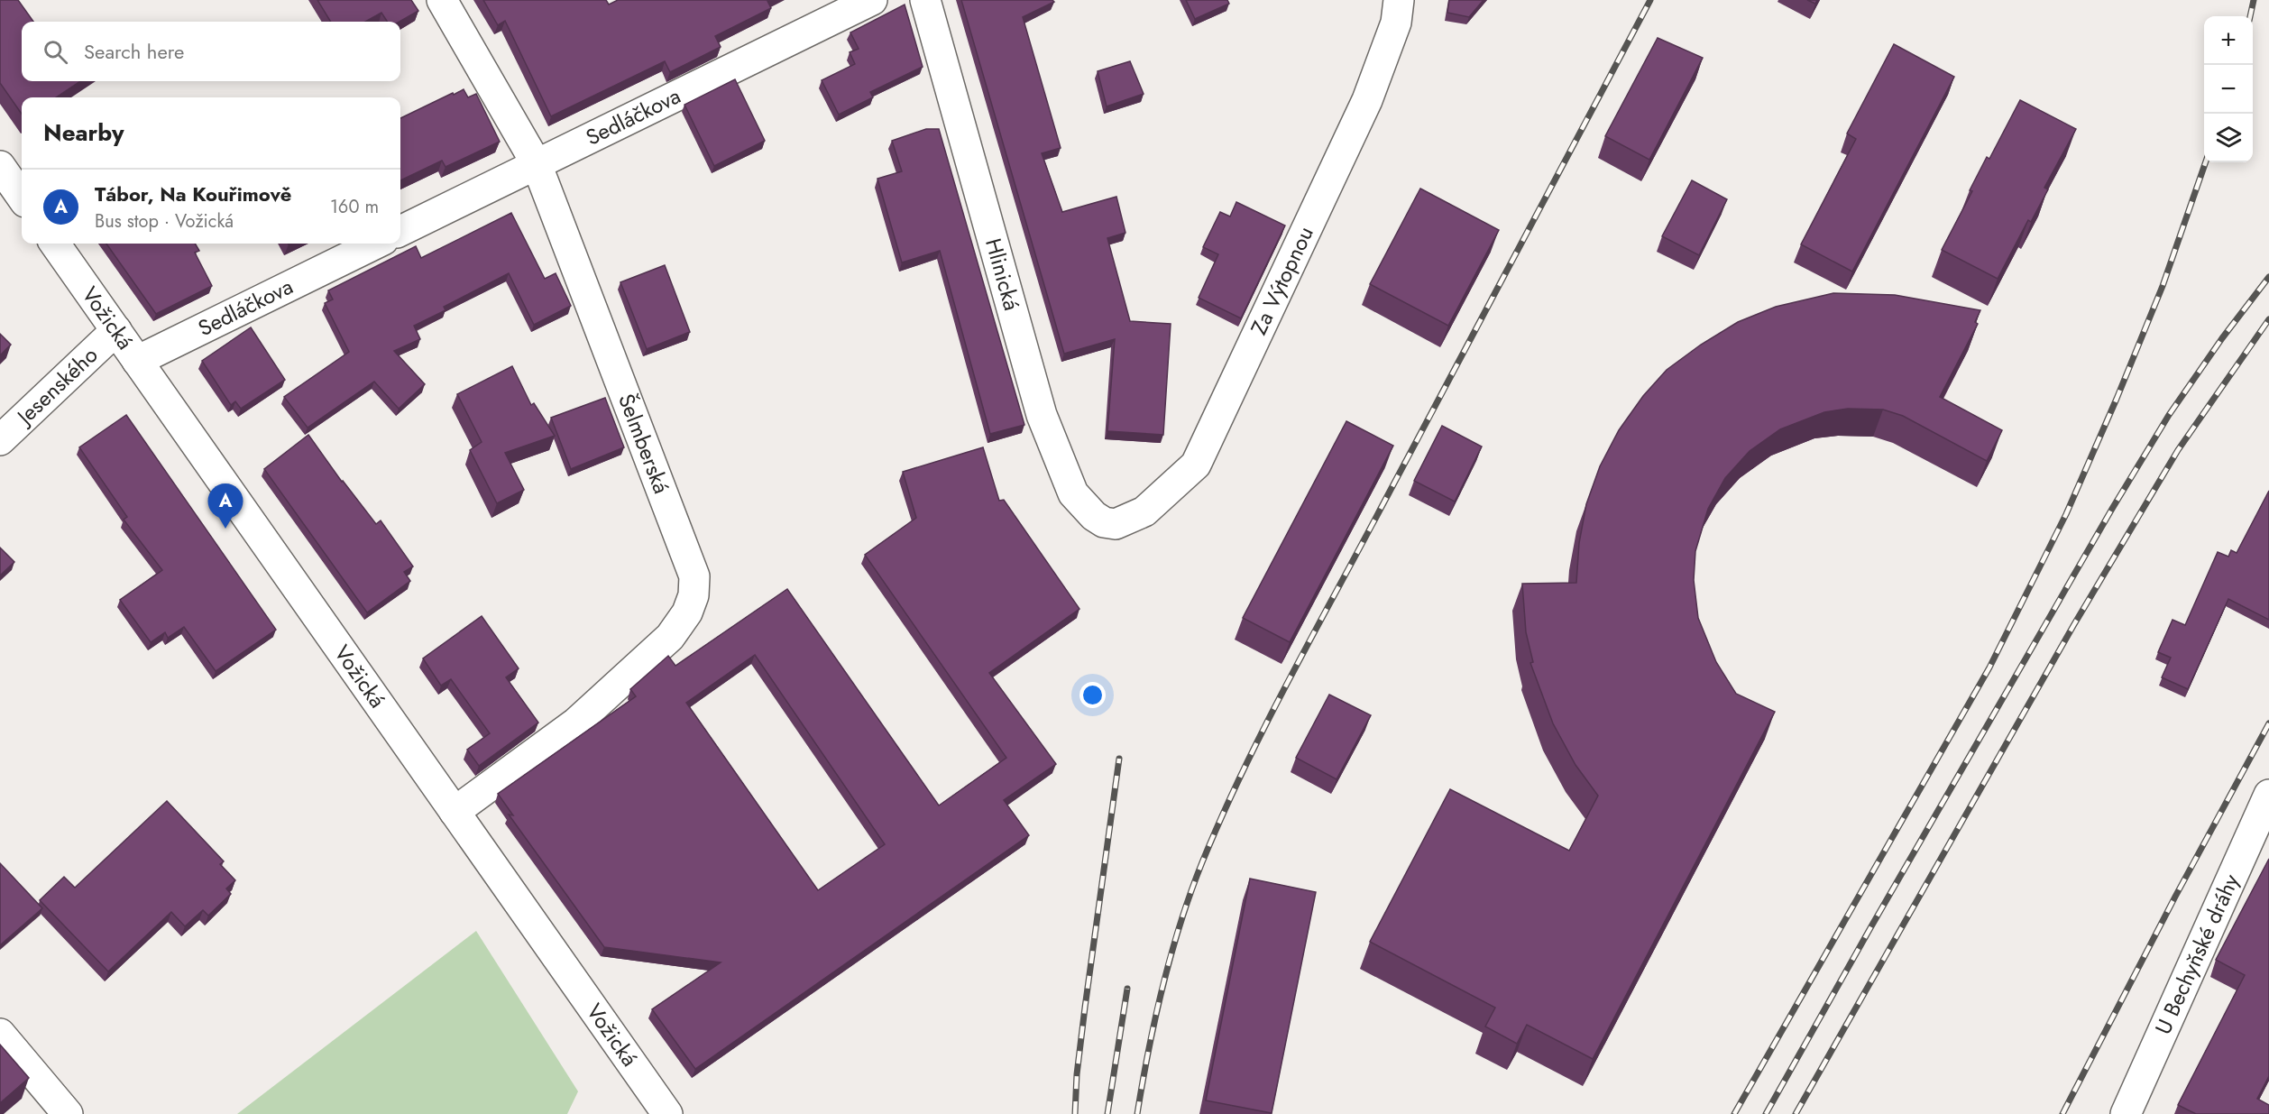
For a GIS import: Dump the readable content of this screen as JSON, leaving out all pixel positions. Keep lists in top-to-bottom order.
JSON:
{
  "streets": {
    "street": [
      "Sedláčkova",
      "Hlinická",
      "Za Výtopnou",
      "Vožická",
      "Jesenského",
      "Šelmberská",
      "U Bechyňské dráhy"
    ]
  },
  "crossings": [
    ["Sedláčkova", "Vožická"],
    ["Sedláčkova", "Šelmberská"],
    ["Hlinická", "Za Výtopnou"],
    ["Vožická", "Jesenského"],
    ["Vožická", "Šelmberská"]
  ],
  "page": {
    "map_buttons": ["+", "−"],
    "search": "Search here",
    "heading": "Nearby",
    "list": [
      {
        "mark": "A",
        "name": "Tábor, Na Kouřimově",
        "note": "Bus stop · Vožická",
        "value": "160 m"
      }
    ],
    "pins": "A"
  }
}
